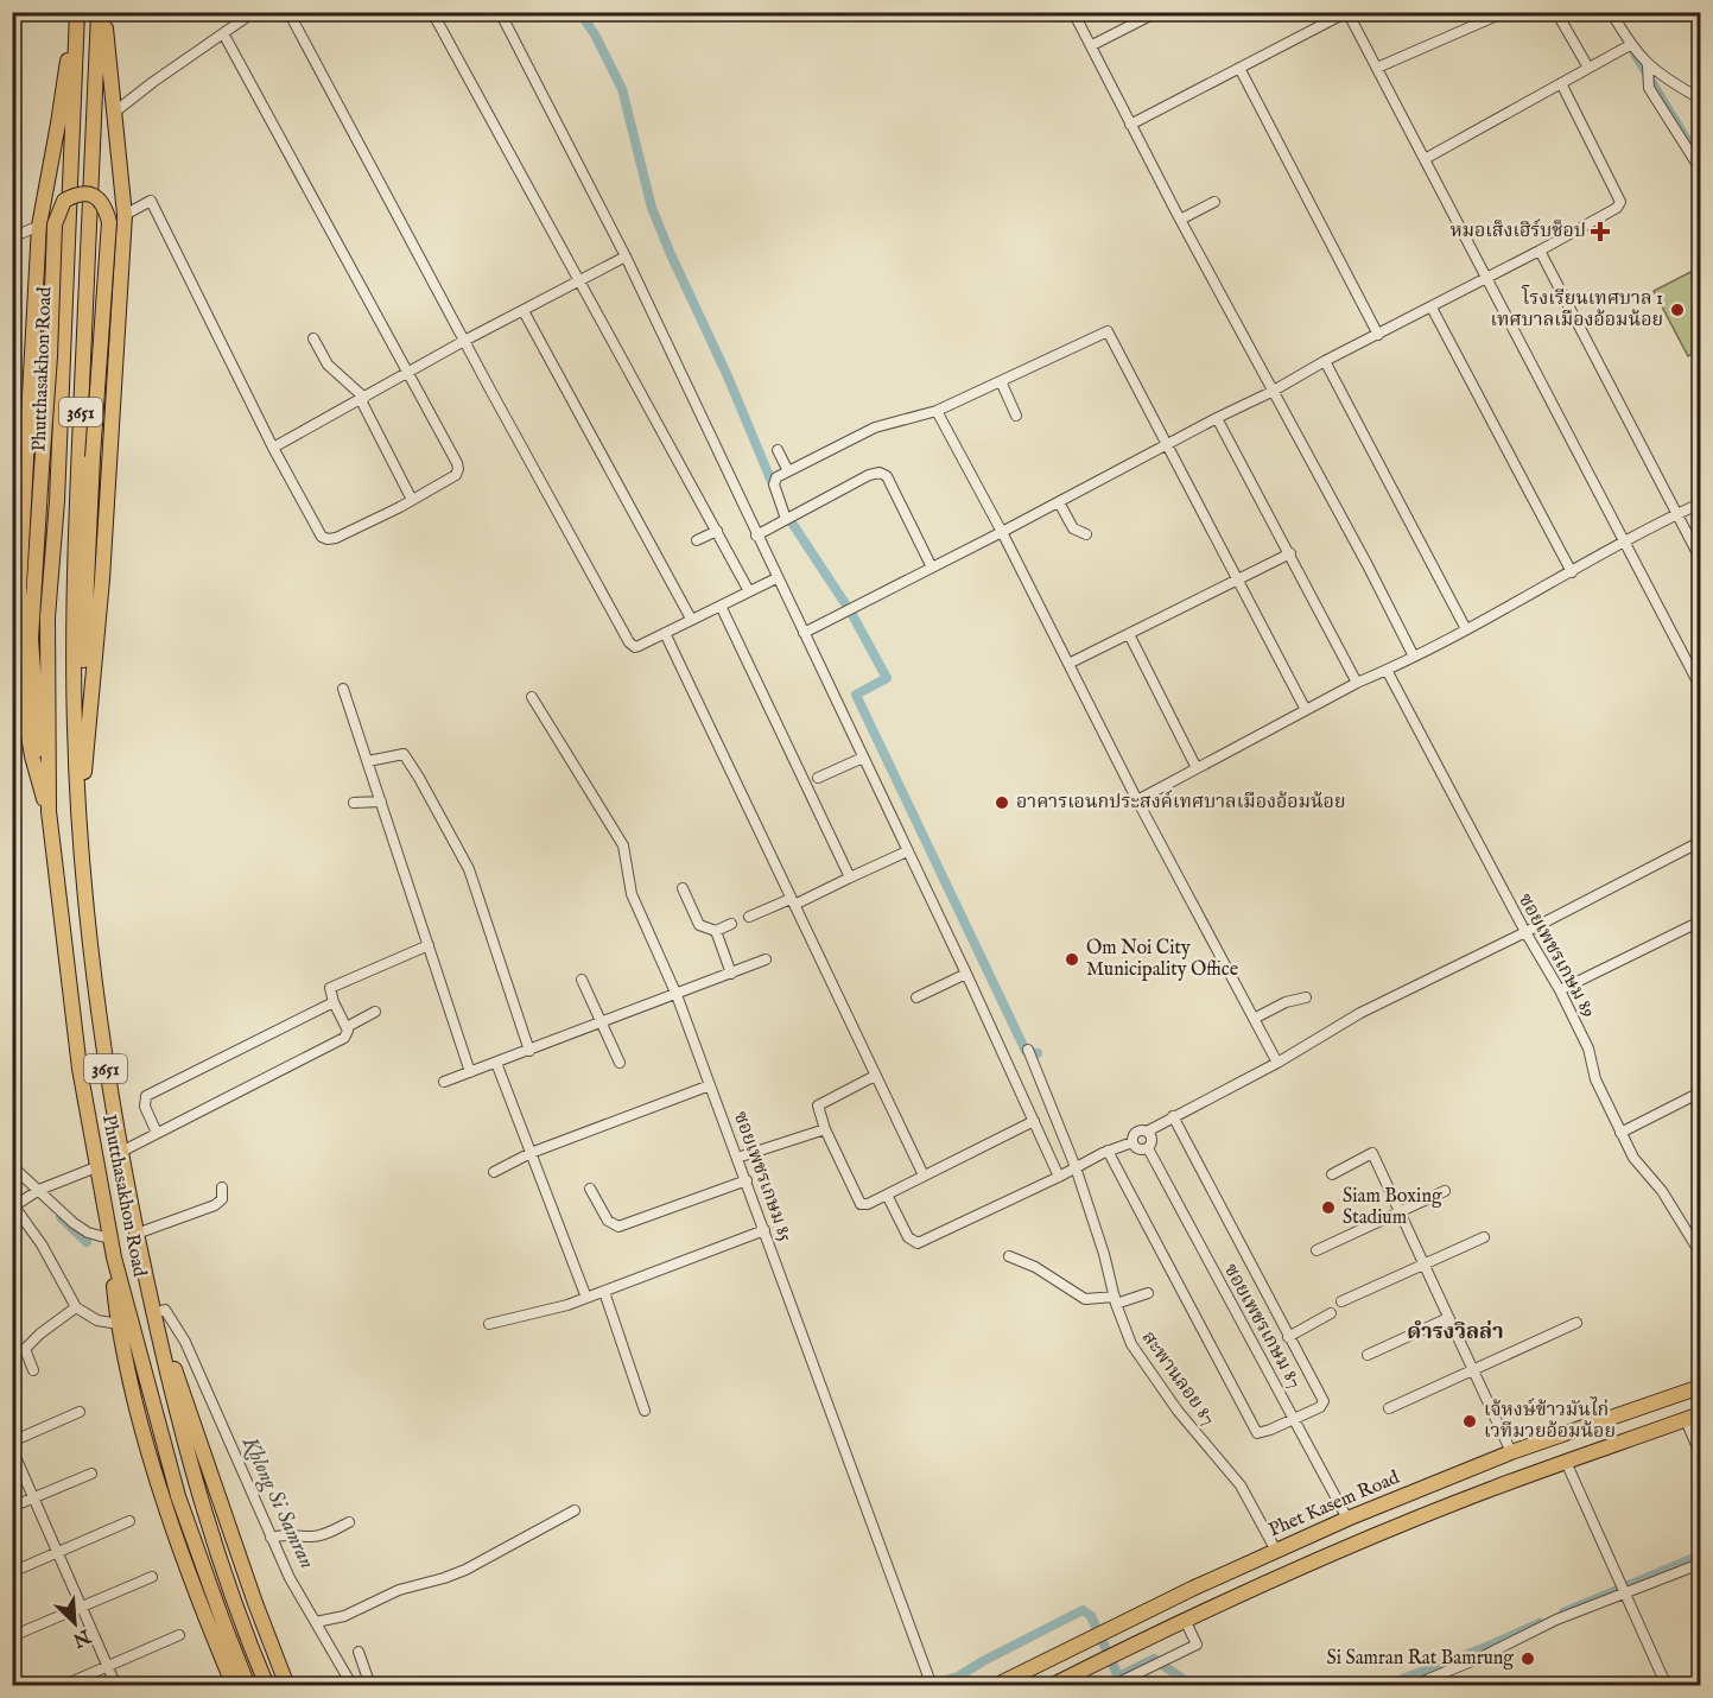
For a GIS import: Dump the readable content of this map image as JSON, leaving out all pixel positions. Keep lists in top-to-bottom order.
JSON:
{
  "streets": {
    "main road": ["Phutthasakhon Road", "3651", "Phet Kasem Road"],
    "street": [
      "ซอยเพชรเกษม 89",
      "ซอยเพชรเกษม 85",
      "ซอยเพชรเกษม 87",
      "สะพานลอย 87"
    ]
  },
  "crossings": [
    ["ซอยเพชรเกษม 87", "Phet Kasem Road"],
    ["สะพานลอย 87", "Phet Kasem Road"]
  ],
  "districts": ["ดำรงวิลล่า"],
  "water": ["Khlong Si Samran"],
  "places": {
    "health": ["หมอเส็งเฮิร์บช็อป"],
    "other": [
      "โรงเรียนเทศบาล 1 เทศบาลเมืองอ้อมน้อย",
      "อาคารเอนกประสงค์เทศบาลเมืองอ้อมน้อย",
      "Om Noi City Municipality Office",
      "Siam Boxing Stadium",
      "เจ้หงษ์ข้าวมันไก่ เวทีมวยอ้อมน้อย",
      "Si Samran Rat Bamrung"
    ]
  },
  "north": "bottom right"
}
